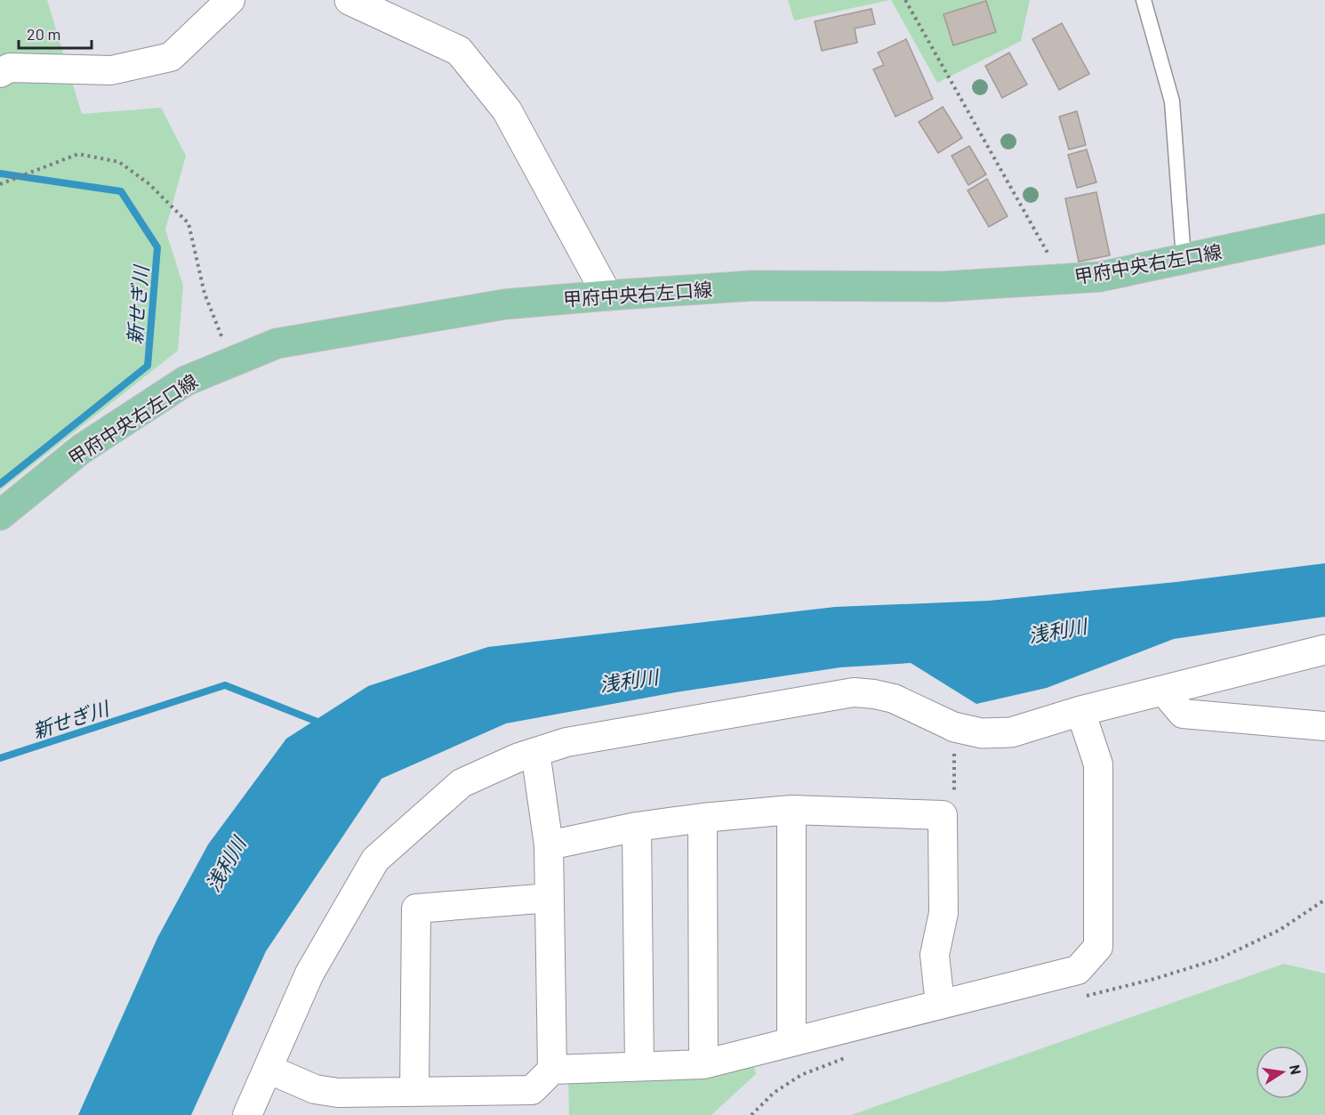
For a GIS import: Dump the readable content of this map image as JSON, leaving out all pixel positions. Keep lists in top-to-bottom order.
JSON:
{
  "streets": {
    "main road": ["甲府中央右左口線"]
  },
  "water": ["新せぎ川", "浅利川"],
  "scale_bar": "20 m",
  "north": "right"
}
